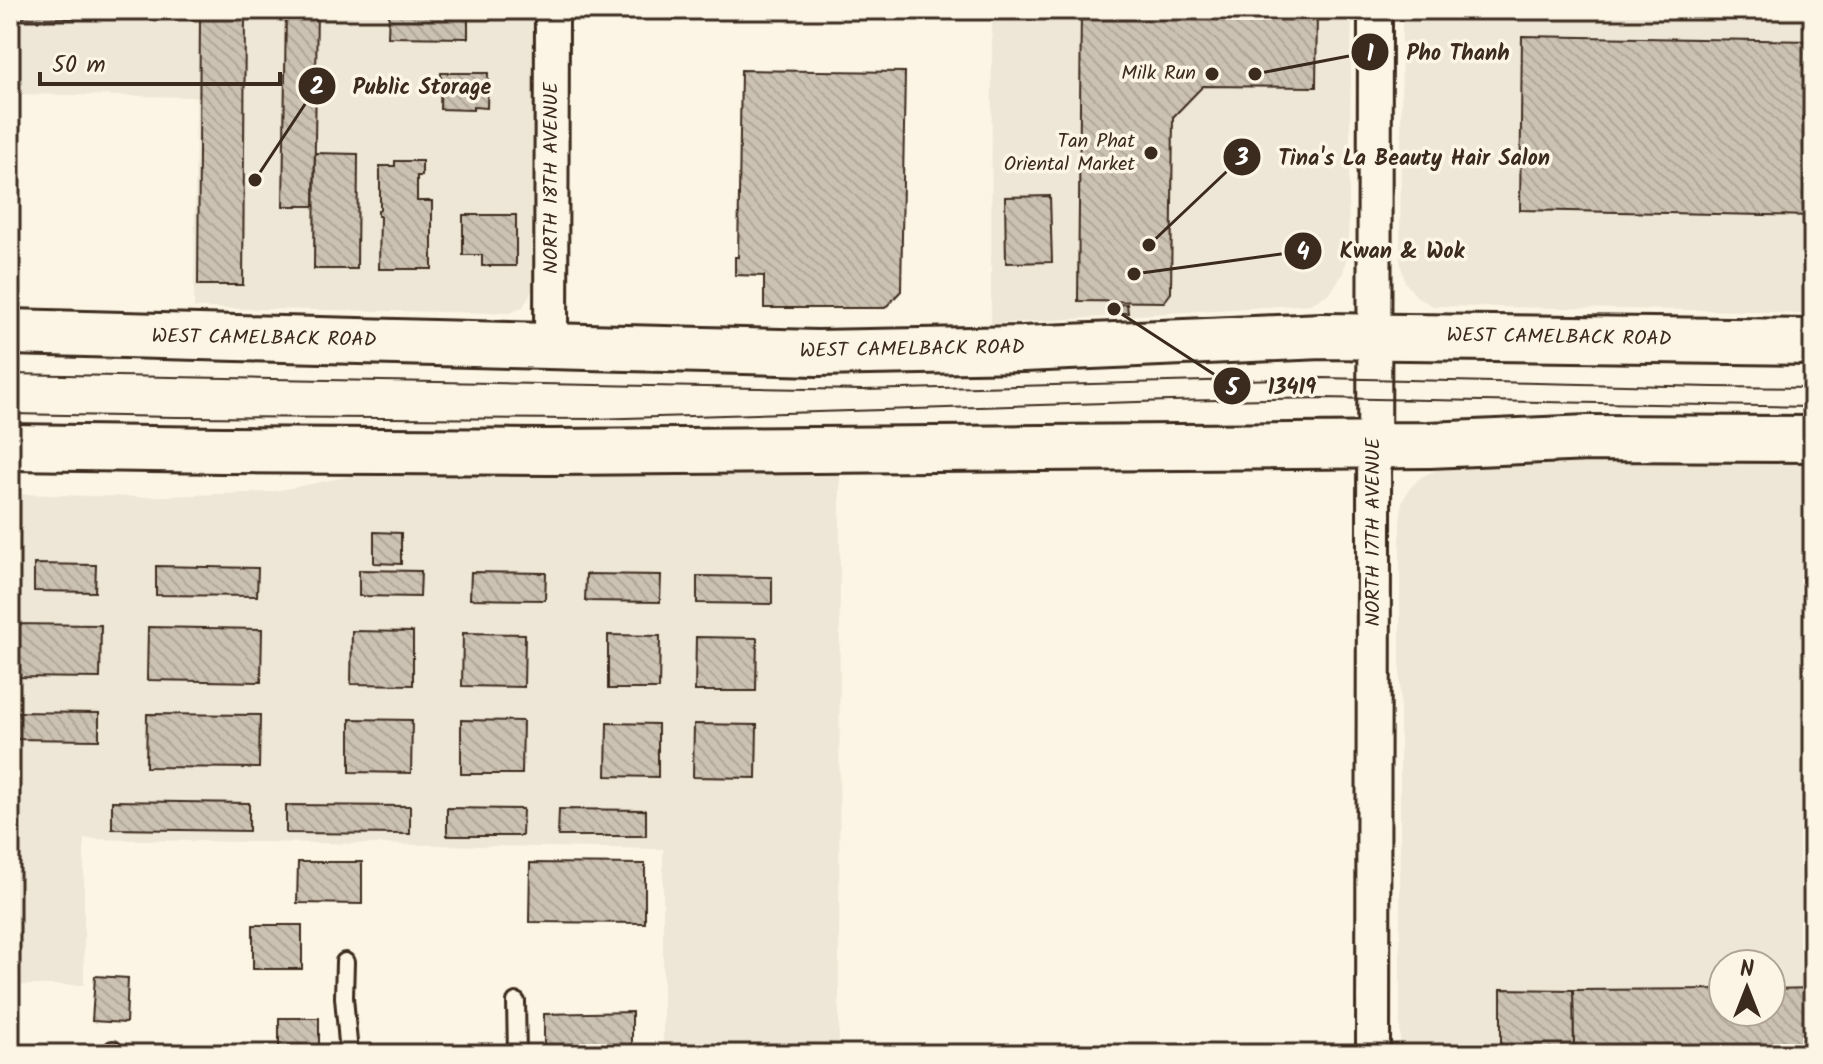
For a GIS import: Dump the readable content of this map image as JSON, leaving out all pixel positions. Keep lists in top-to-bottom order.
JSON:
{
  "streets": {
    "main road": ["WEST CAMELBACK ROAD"],
    "street": ["NORTH 18TH AVENUE", "NORTH 17TH AVENUE"]
  },
  "crossings": [
    ["NORTH 18TH AVENUE", "WEST CAMELBACK ROAD"],
    ["WEST CAMELBACK ROAD", "NORTH 17TH AVENUE"]
  ],
  "places": [
    "Milk Run",
    "Pho Thanh",
    "Tan Phat Oriental Market",
    "Public Storage",
    "Tina's La Beauty Hair Salon",
    "Kwan & Wok",
    "13419"
  ],
  "scale_bar": "50 m",
  "north": "top"
}
